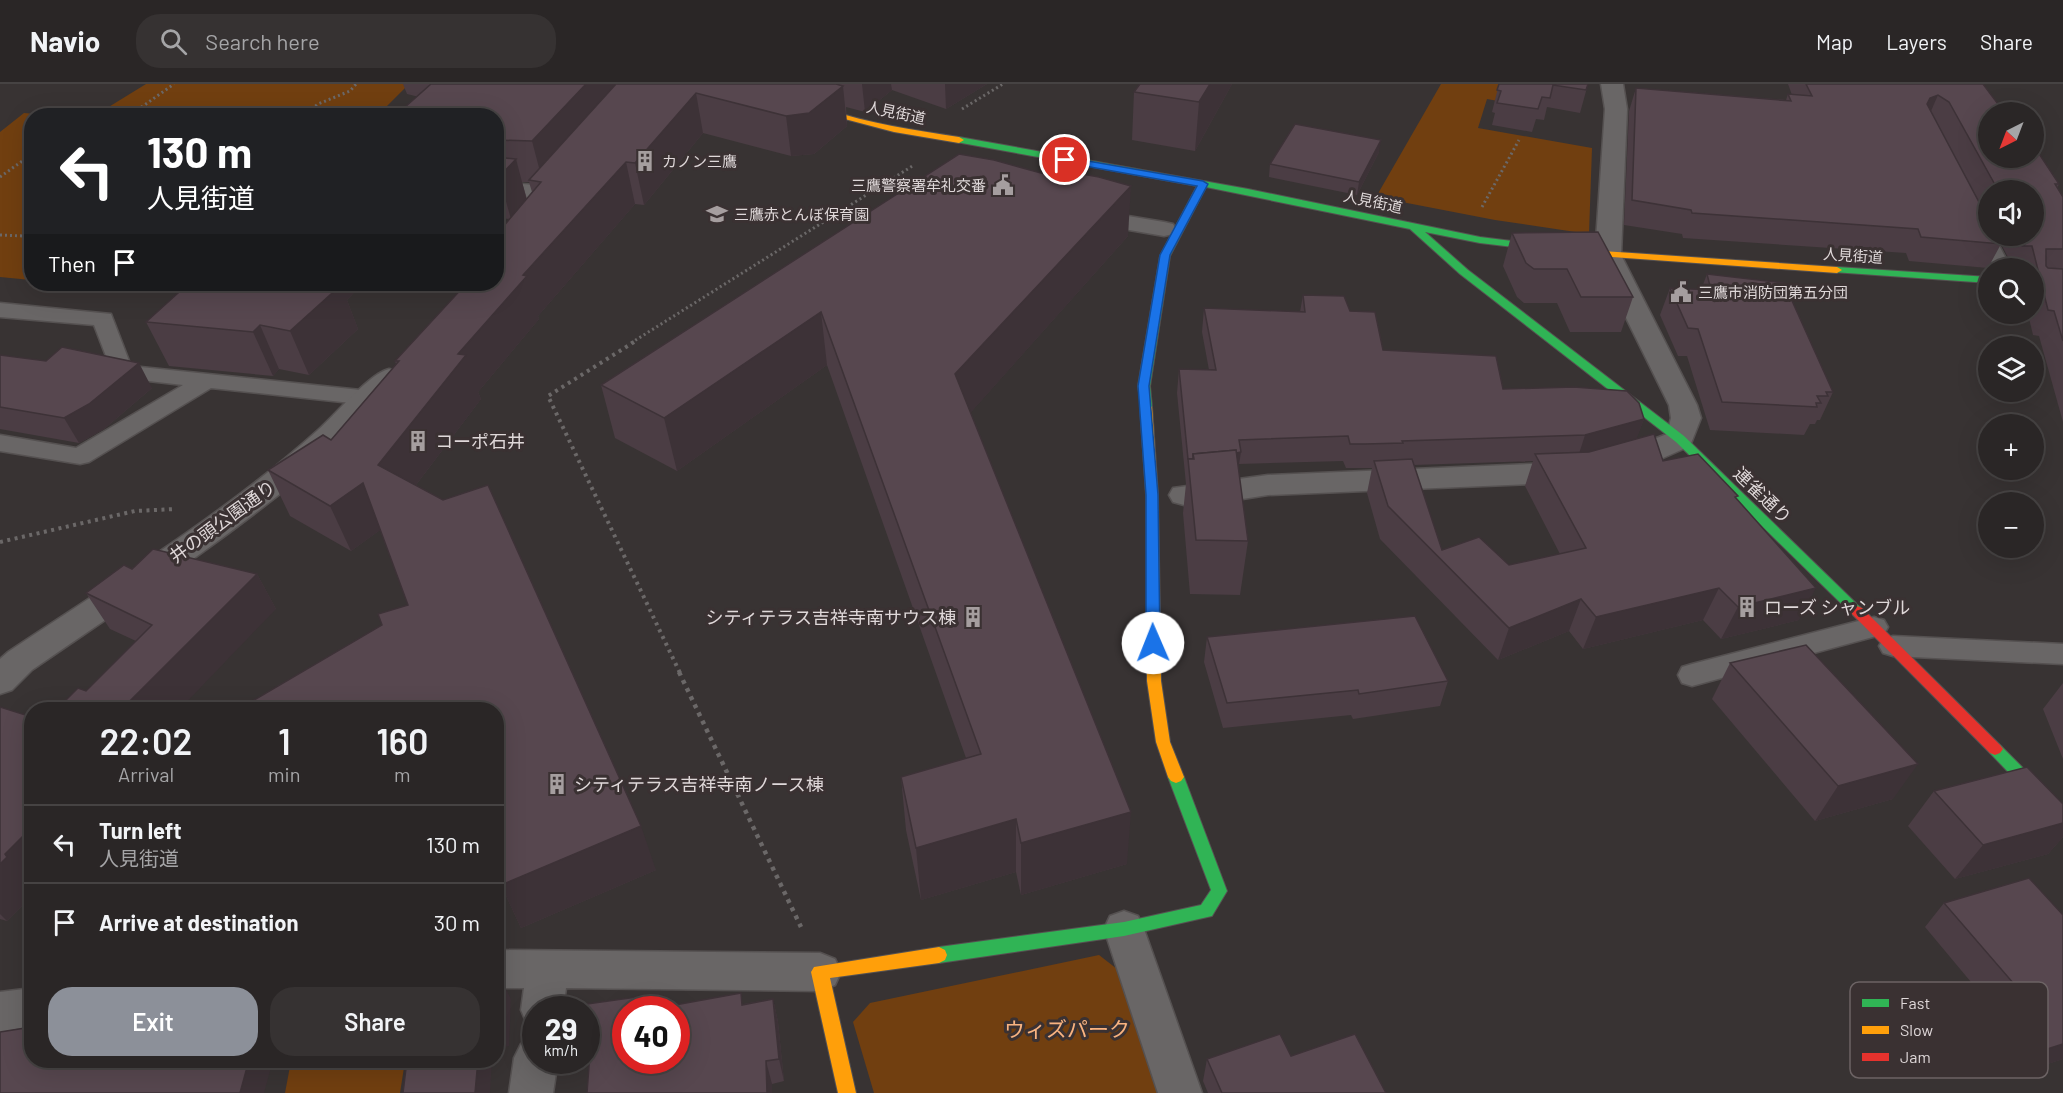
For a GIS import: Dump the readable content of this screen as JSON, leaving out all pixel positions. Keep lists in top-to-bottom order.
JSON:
{
  "streets": {
    "main road": ["人見街道", "連雀通り"],
    "street": ["井の頭公園通り"]
  },
  "crossings": [
    ["人見街道", "連雀通り"]
  ],
  "parks": ["ウィズパーク"],
  "places": {
    "building": [
      "カノン三鷹",
      "コーポ石井",
      "ローズ シャンブル",
      "シティテラス吉祥寺南サウス棟",
      "シティテラス吉祥寺南ノース棟"
    ],
    "public building": ["三鷹警察署牟礼交番", "三鷹市消防団第五分団"],
    "school or university": ["三鷹赤とんぼ保育園"]
  },
  "legend": ["Fast", "Slow", "Jam"],
  "north": "bottom left",
  "page": {
    "header": "Navio",
    "search": "Search here",
    "nav": ["Map", "Layers", "Share"],
    "map_buttons": ["+", "−"],
    "turn": ["130 m", "人見街道"],
    "then": "Then",
    "eta": [
      "22:02",
      "Arrival",
      "1",
      "min",
      "160",
      "m"
    ],
    "list": [
      {
        "name": "Turn left",
        "note": "人見街道",
        "value": "130 m"
      },
      {
        "name": "Arrive at destination",
        "value": "30 m"
      }
    ],
    "buttons": ["Exit", "Share"],
    "speed": "29 km/h",
    "limit": "40"
  }
}
